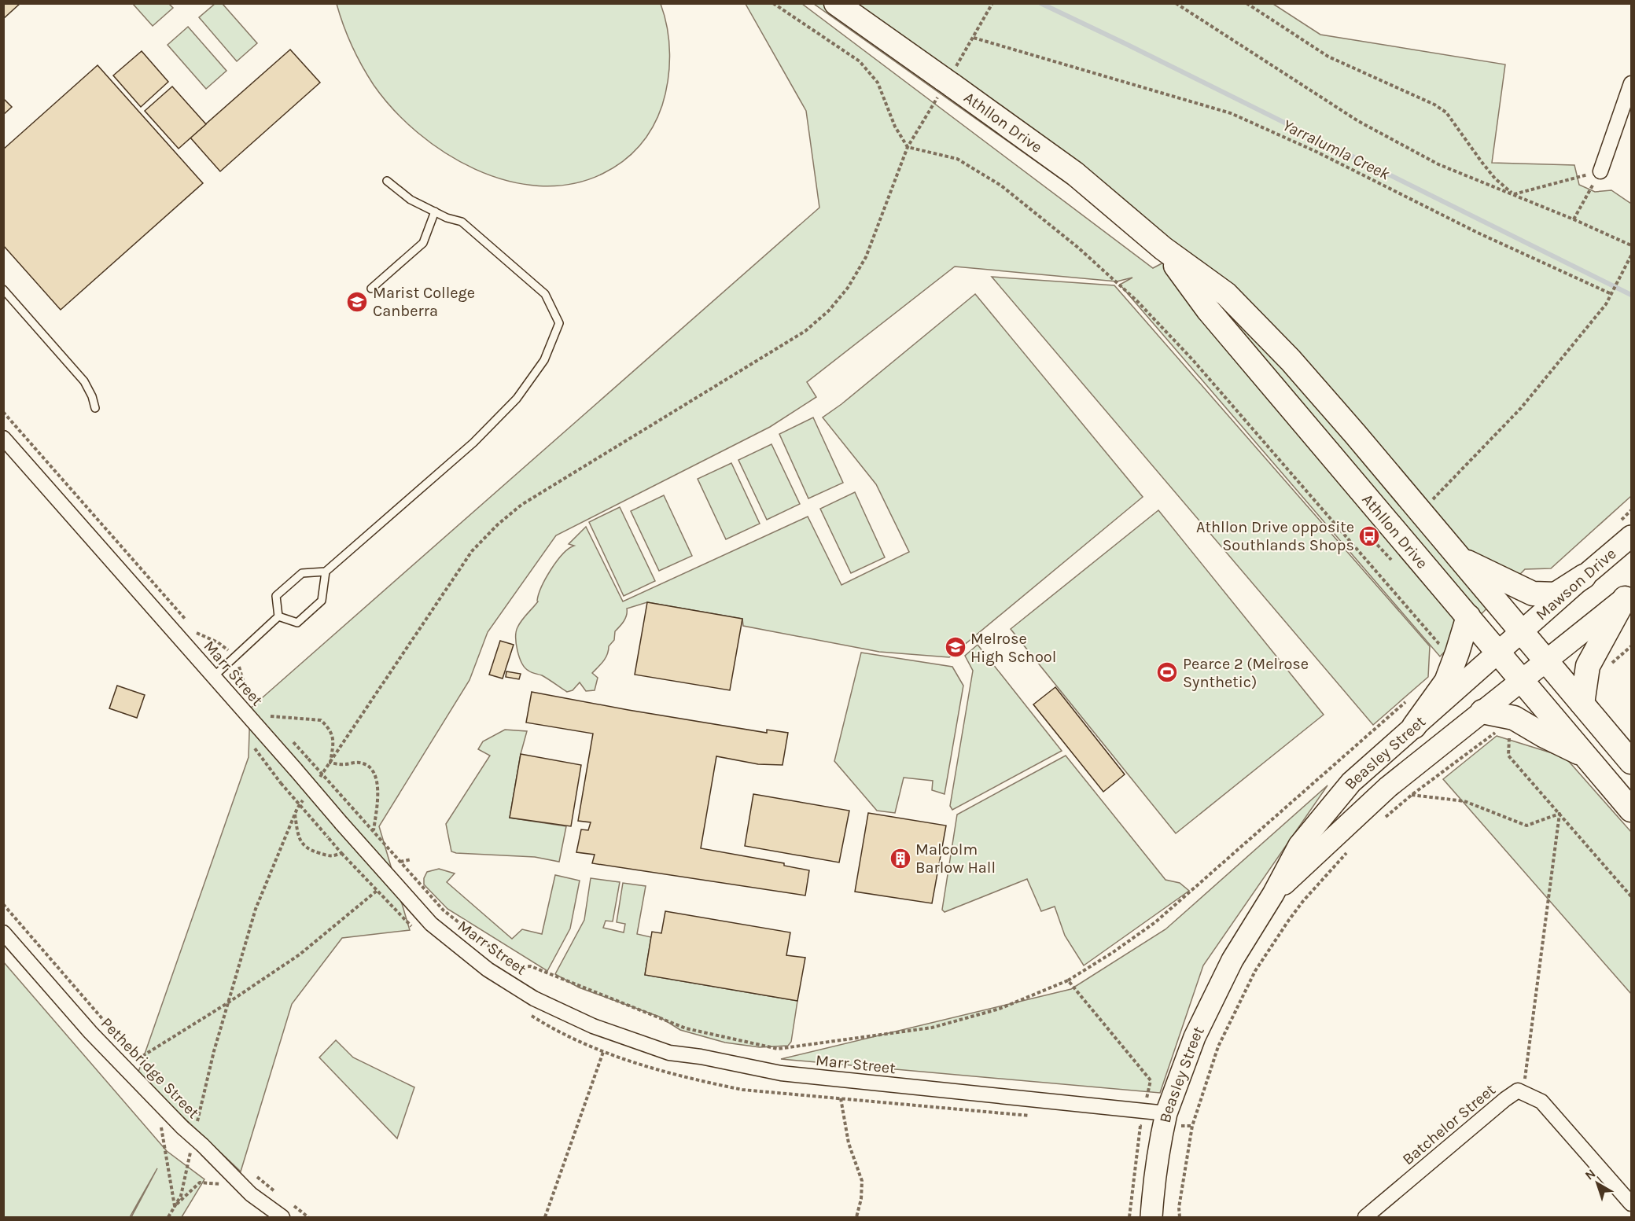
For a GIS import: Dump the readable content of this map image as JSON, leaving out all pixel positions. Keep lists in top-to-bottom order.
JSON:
{
  "streets": {
    "main road": ["Athllon Drive", "Mawson Drive", "Beasley Street"],
    "street": ["Marr Street", "Pethebridge Street", "Batchelor Street"]
  },
  "crossings": [
    ["Athllon Drive", "Mawson Drive"],
    ["Athllon Drive", "Beasley Street"],
    ["Mawson Drive", "Beasley Street"],
    ["Marr Street", "Beasley Street"]
  ],
  "water": ["Yarralumla Creek"],
  "places": {
    "school or university": ["Marist College Canberra", "Melrose High School"],
    "bus stop": ["Athllon Drive opposite Southlands Shops"],
    "sports": ["Pearce 2 (Melrose Synthetic)"],
    "building": ["Malcolm Barlow Hall"]
  },
  "north": "top left"
}
